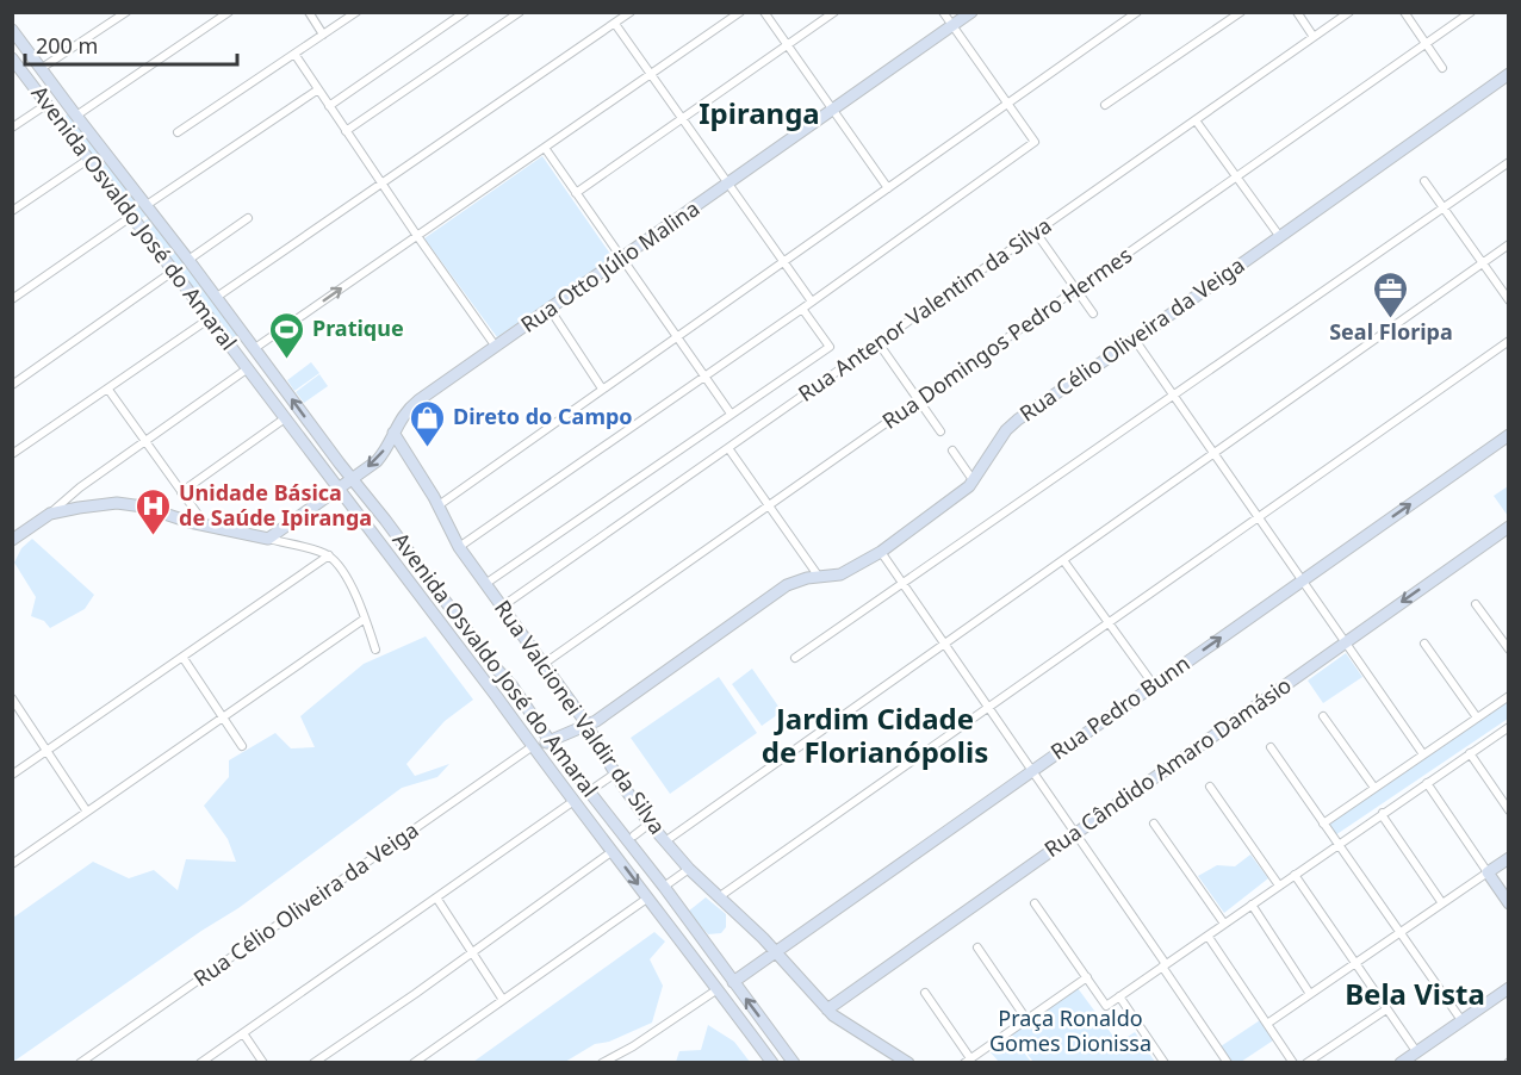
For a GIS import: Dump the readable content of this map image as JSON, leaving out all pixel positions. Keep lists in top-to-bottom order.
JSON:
{
  "streets": {
    "main road": [
      "Avenida Osvaldo José do Amaral",
      "Rua Otto Júlio Malina",
      "Rua Célio Oliveira da Veiga",
      "Rua Pedro Bunn",
      "Rua Valcionei Valdir da Silva",
      "Rua Cândido Amaro Damásio"
    ],
    "street": ["Rua Antenor Valentim da Silva", "Rua Domingos Pedro Hermes"]
  },
  "crossings": [
    ["Avenida Osvaldo José do Amaral", "Rua Otto Júlio Malina"],
    ["Avenida Osvaldo José do Amaral", "Rua Célio Oliveira da Veiga"],
    ["Avenida Osvaldo José do Amaral", "Rua Pedro Bunn"],
    ["Rua Otto Júlio Malina", "Rua Valcionei Valdir da Silva"],
    ["Rua Antenor Valentim da Silva", "Rua Valcionei Valdir da Silva"],
    ["Rua Domingos Pedro Hermes", "Rua Valcionei Valdir da Silva"],
    ["Rua Célio Oliveira da Veiga", "Rua Valcionei Valdir da Silva"],
    ["Rua Pedro Bunn", "Rua Valcionei Valdir da Silva"],
    ["Rua Valcionei Valdir da Silva", "Rua Cândido Amaro Damásio"]
  ],
  "one_way": ["Rua Pedro Bunn"],
  "districts": ["Ipiranga", "Jardim Cidade de Florianópolis", "Bela Vista"],
  "parks": ["Praça Ronaldo Gomes Dionissa"],
  "places": {
    "office": ["Seal Floripa"],
    "sports": ["Pratique"],
    "shop": ["Direto do Campo"],
    "hospital": ["Unidade Básica de Saúde Ipiranga"]
  },
  "scale_bar": "200 m"
}
